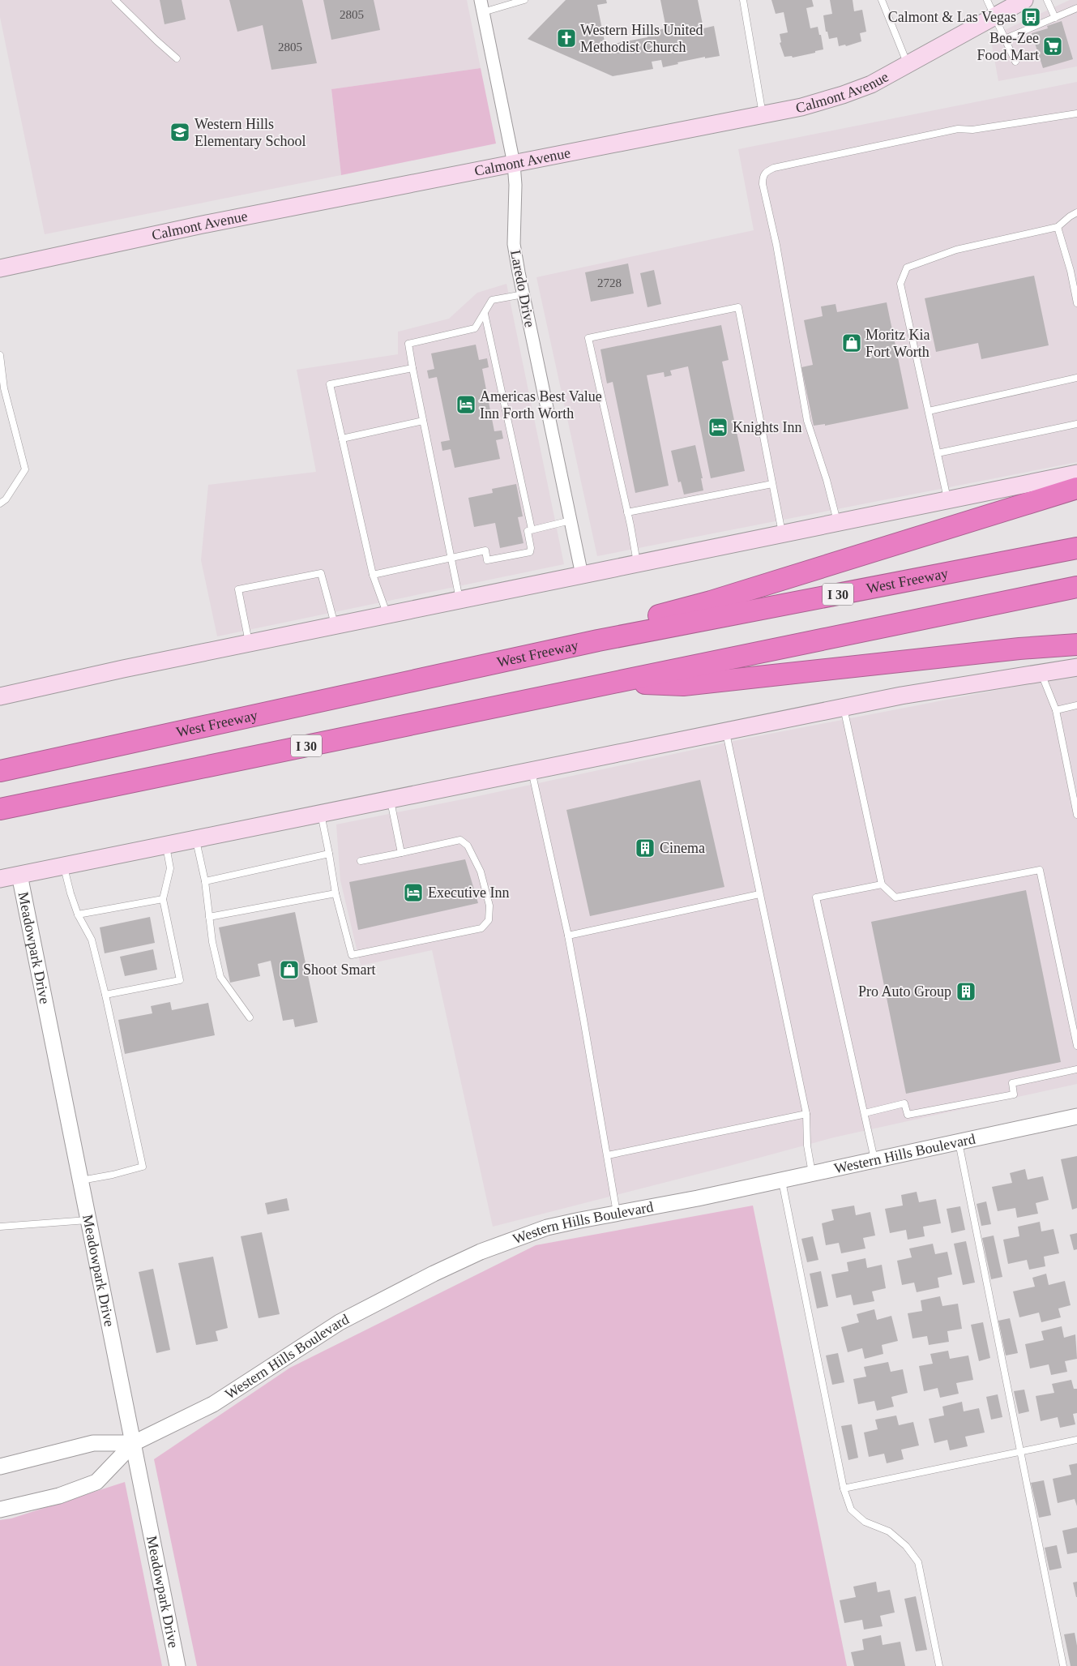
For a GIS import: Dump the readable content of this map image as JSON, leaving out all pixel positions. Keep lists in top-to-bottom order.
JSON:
{
  "streets": {
    "highway": ["West Freeway", "I 30"],
    "main road": ["Calmont Avenue"],
    "street": ["Laredo Drive", "Meadowpark Drive", "Western Hills Boulevard"]
  },
  "crossings": [
    ["Calmont Avenue", "Laredo Drive"],
    ["Meadowpark Drive", "Western Hills Boulevard"]
  ],
  "places": {
    "bus stop": ["Calmont & Las Vegas"],
    "church": ["Western Hills United Methodist Church"],
    "supermarket": ["Bee-Zee Food Mart"],
    "school or university": ["Western Hills Elementary School"],
    "shop": ["Moritz Kia Fort Worth", "Shoot Smart"],
    "hotel": ["Americas Best Value Inn Forth Worth", "Knights Inn", "Executive Inn"],
    "building": ["Cinema", "Pro Auto Group"]
  },
  "house_numbers": ["2805", "2805", "2728"]
}
